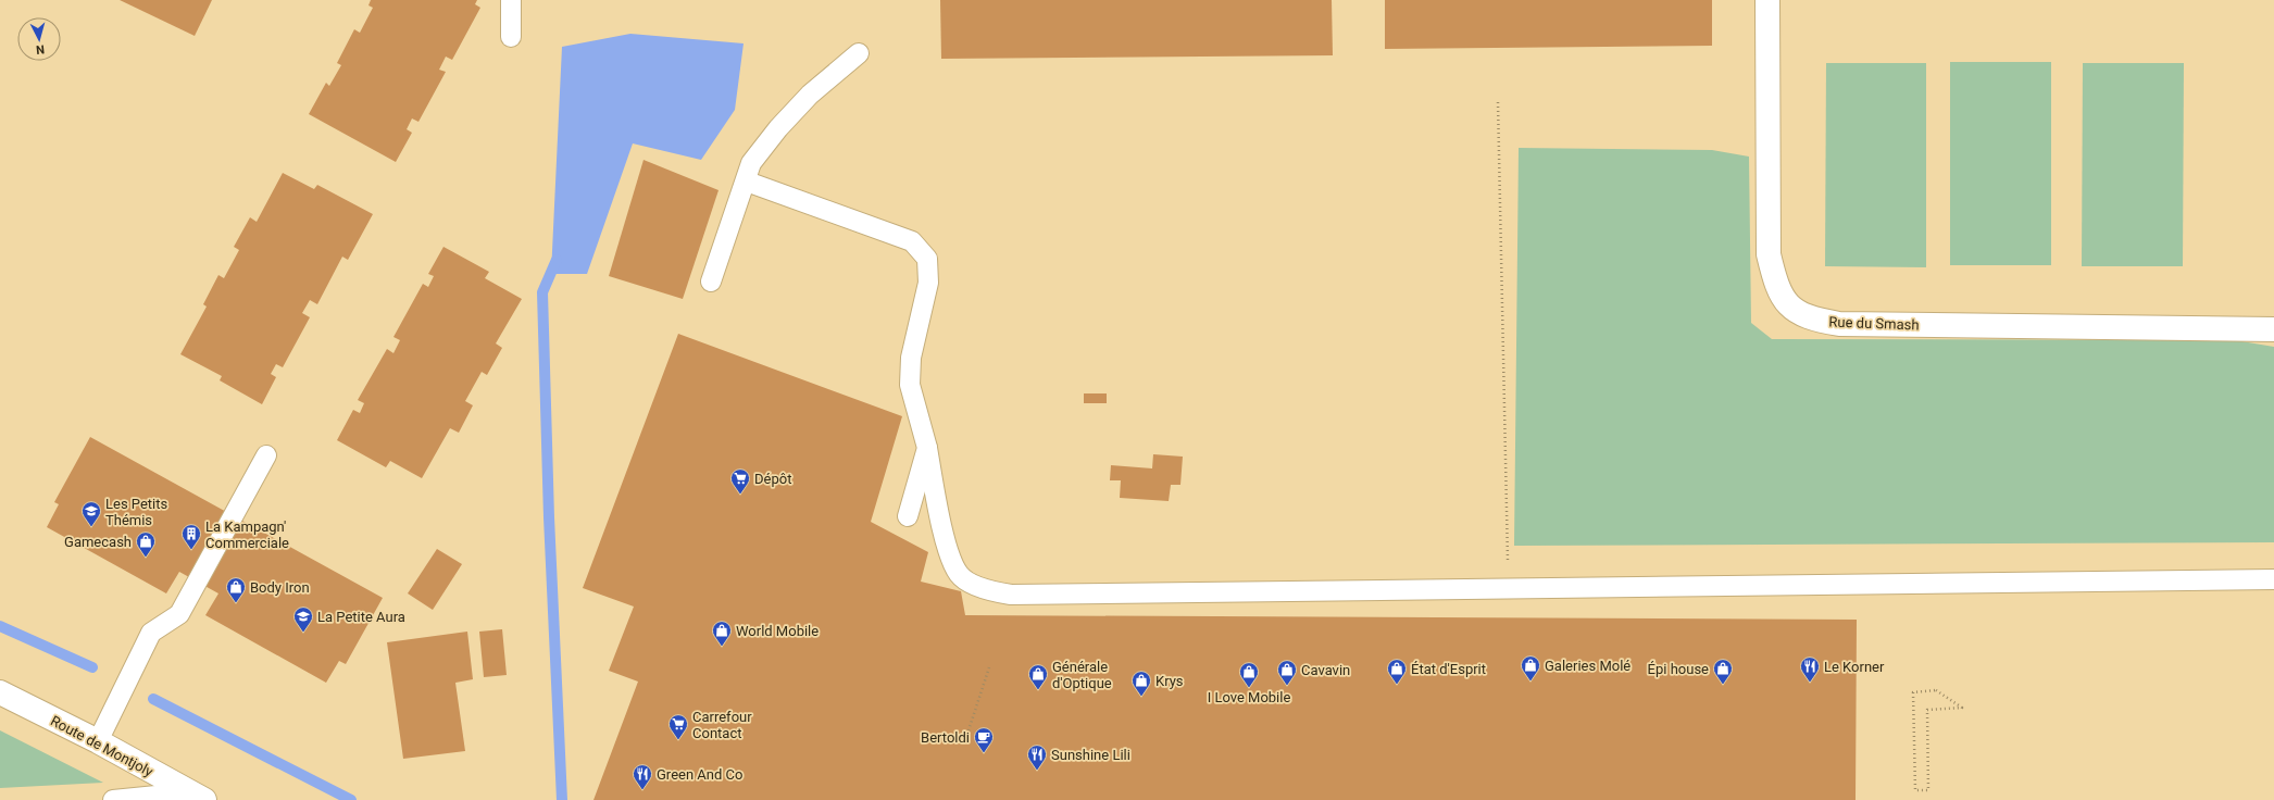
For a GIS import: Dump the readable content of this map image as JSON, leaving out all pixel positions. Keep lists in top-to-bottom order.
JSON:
{
  "streets": {
    "street": ["Rue du Smash", "Route de Montjoly"]
  },
  "places": {
    "supermarket": ["Dépôt", "Carrefour Contact"],
    "school or university": ["Les Petits Thémis", "La Petite Aura"],
    "building": ["La Kampagn' Commerciale"],
    "shop": [
      "Gamecash",
      "Body Iron",
      "World Mobile",
      "Galeries Molé",
      "État d'Esprit",
      "Épi house",
      "Cavavin",
      "I Love Mobile",
      "Générale d'Optique",
      "Krys"
    ],
    "restaurant": ["Le Korner", "Sunshine Lili", "Green And Co"],
    "cafe": ["Bertoldi"]
  },
  "north": "bottom"
}
